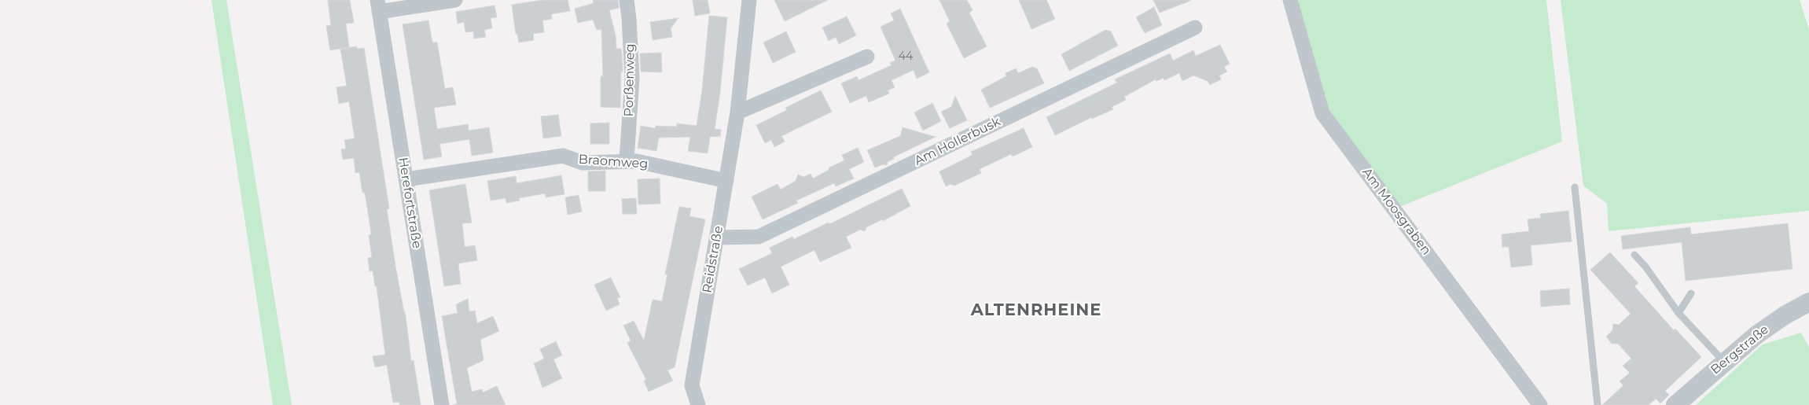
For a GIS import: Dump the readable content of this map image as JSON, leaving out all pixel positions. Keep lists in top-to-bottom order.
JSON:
{
  "streets": {
    "street": [
      "Porßenweg",
      "Am Hollerbusk",
      "Braomweg",
      "Herefortstraße",
      "Am Moosgraben",
      "Reidstraße",
      "Bergstraße"
    ]
  },
  "crossings": [
    ["Porßenweg", "Braomweg"],
    ["Am Hollerbusk", "Reidstraße"],
    ["Braomweg", "Herefortstraße"],
    ["Braomweg", "Reidstraße"]
  ],
  "districts": ["ALTENRHEINE"],
  "house_numbers": ["44"]
}
